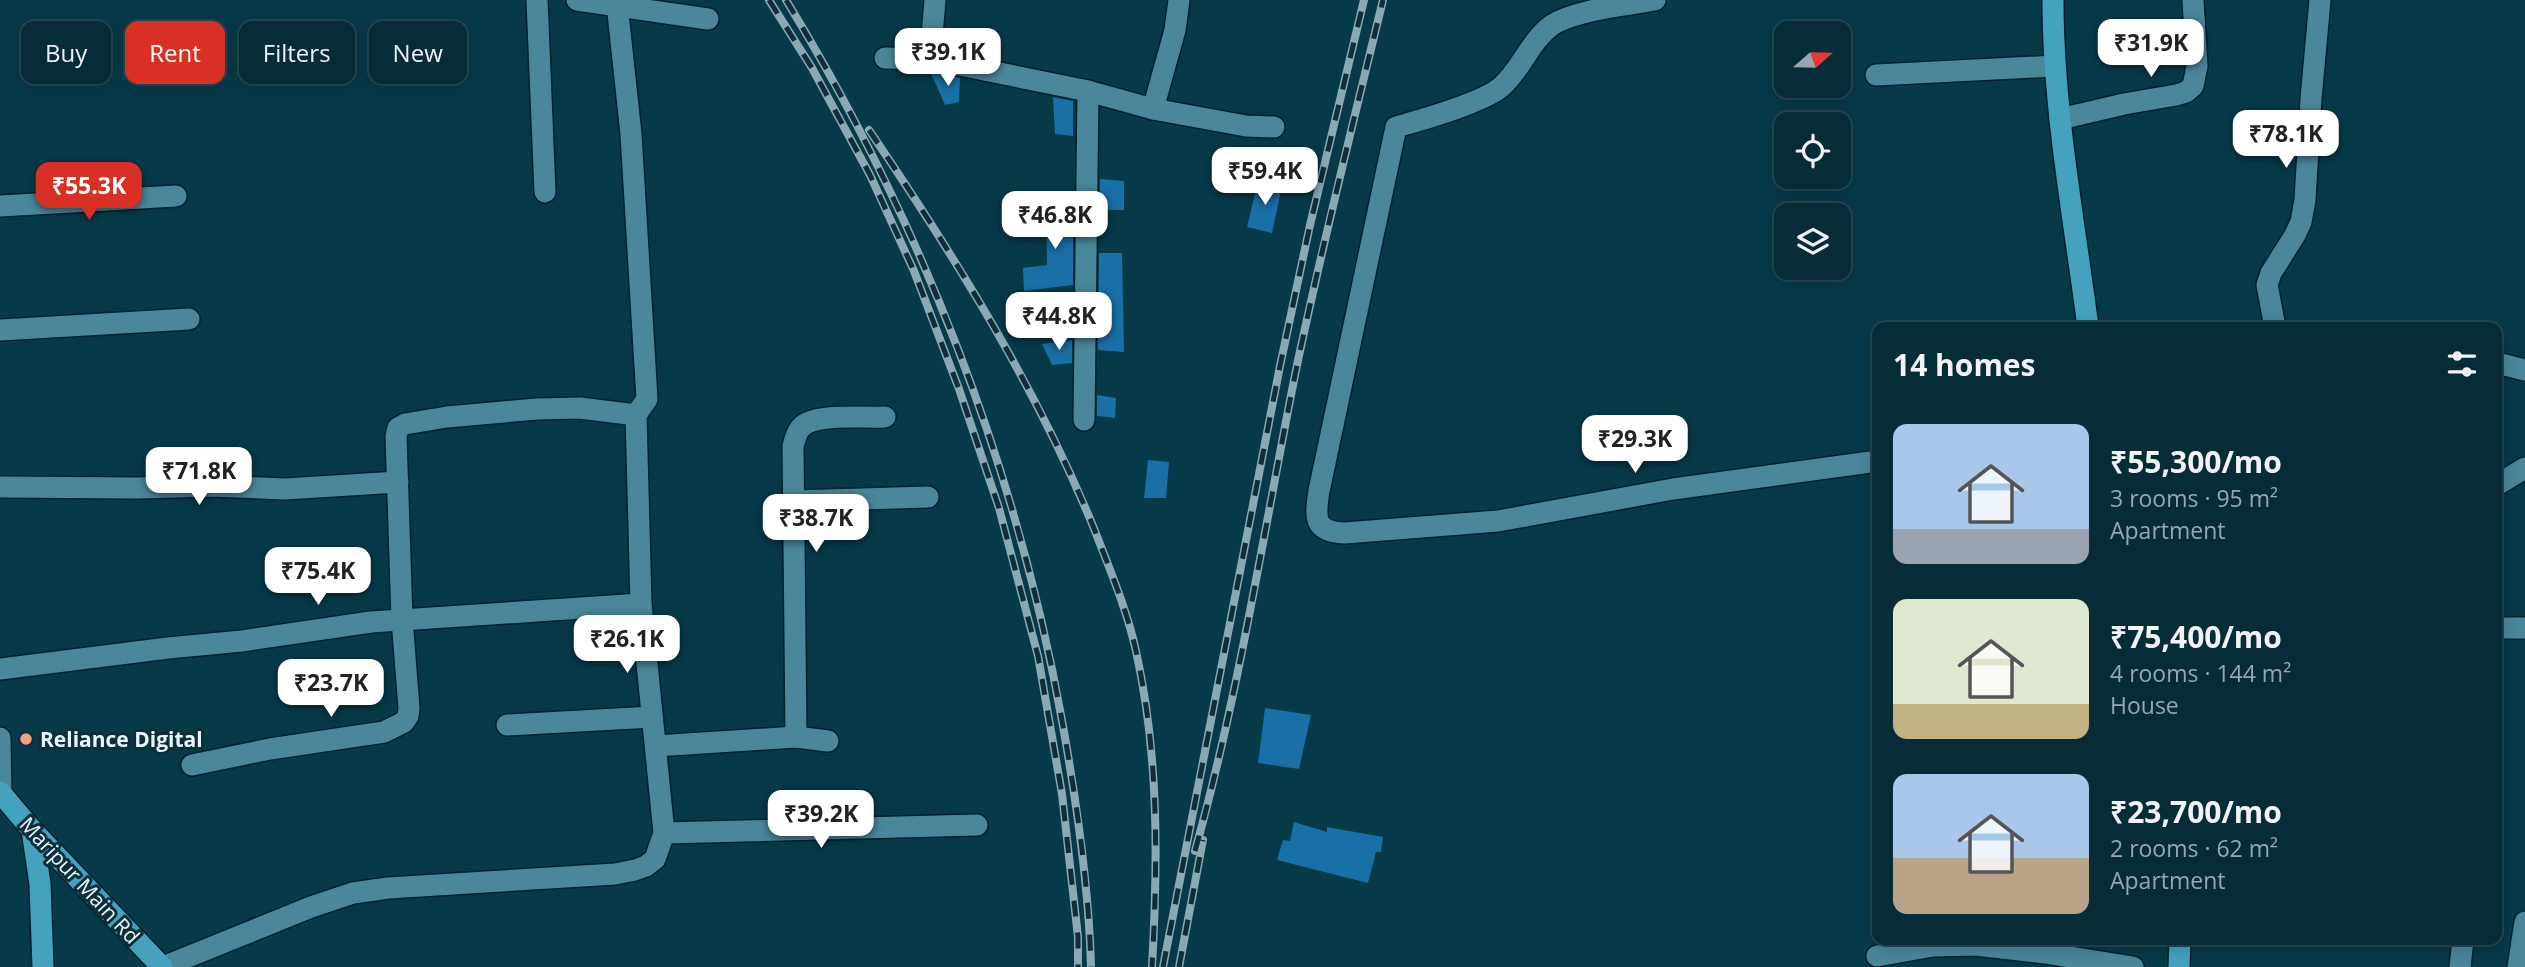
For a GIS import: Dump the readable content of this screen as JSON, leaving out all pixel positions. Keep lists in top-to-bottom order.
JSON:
{
  "streets": {
    "main road": ["Maripur Main Rd"]
  },
  "places": ["Reliance Digital"],
  "north": "right",
  "page": {
    "price": [
      "₹31.9K",
      "₹39.1K",
      "₹78.1K",
      "₹59.4K",
      "₹55.3K",
      "₹46.8K",
      "₹44.8K",
      "₹29.3K",
      "₹71.8K",
      "₹38.7K",
      "₹75.4K",
      "₹26.1K",
      "₹23.7K",
      "₹39.2K"
    ],
    "chip": [
      "Buy",
      "Rent",
      "Filters",
      "New"
    ],
    "heading": "14 homes",
    "list": [
      {
        "name": "₹55,300/mo",
        "note": "3 rooms · 95 m² · Apartment"
      },
      {
        "name": "₹75,400/mo",
        "note": "4 rooms · 144 m² · House"
      },
      {
        "name": "₹23,700/mo",
        "note": "2 rooms · 62 m² · Apartment"
      }
    ]
  }
}
